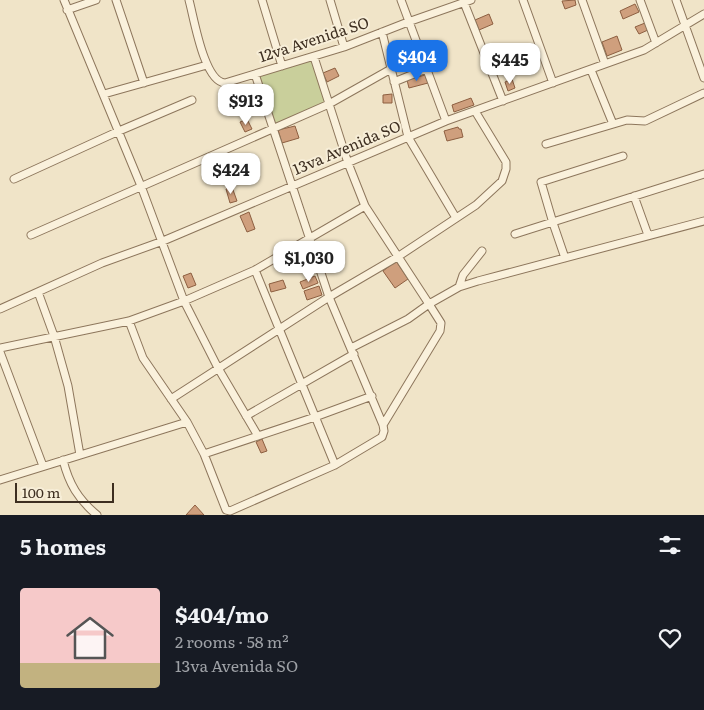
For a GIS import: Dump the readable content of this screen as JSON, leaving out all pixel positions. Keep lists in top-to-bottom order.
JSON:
{
  "streets": {
    "street": ["12va Avenida SO", "13va Avenida SO"]
  },
  "scale_bar": "100 m",
  "page": {
    "price": [
      "$404",
      "$445",
      "$913",
      "$424",
      "$1,030"
    ],
    "scale": "100 m",
    "heading": "5 homes",
    "list": [
      {
        "name": "$404/mo",
        "note": "2 rooms · 58 m² · 13va Avenida SO"
      }
    ]
  }
}
